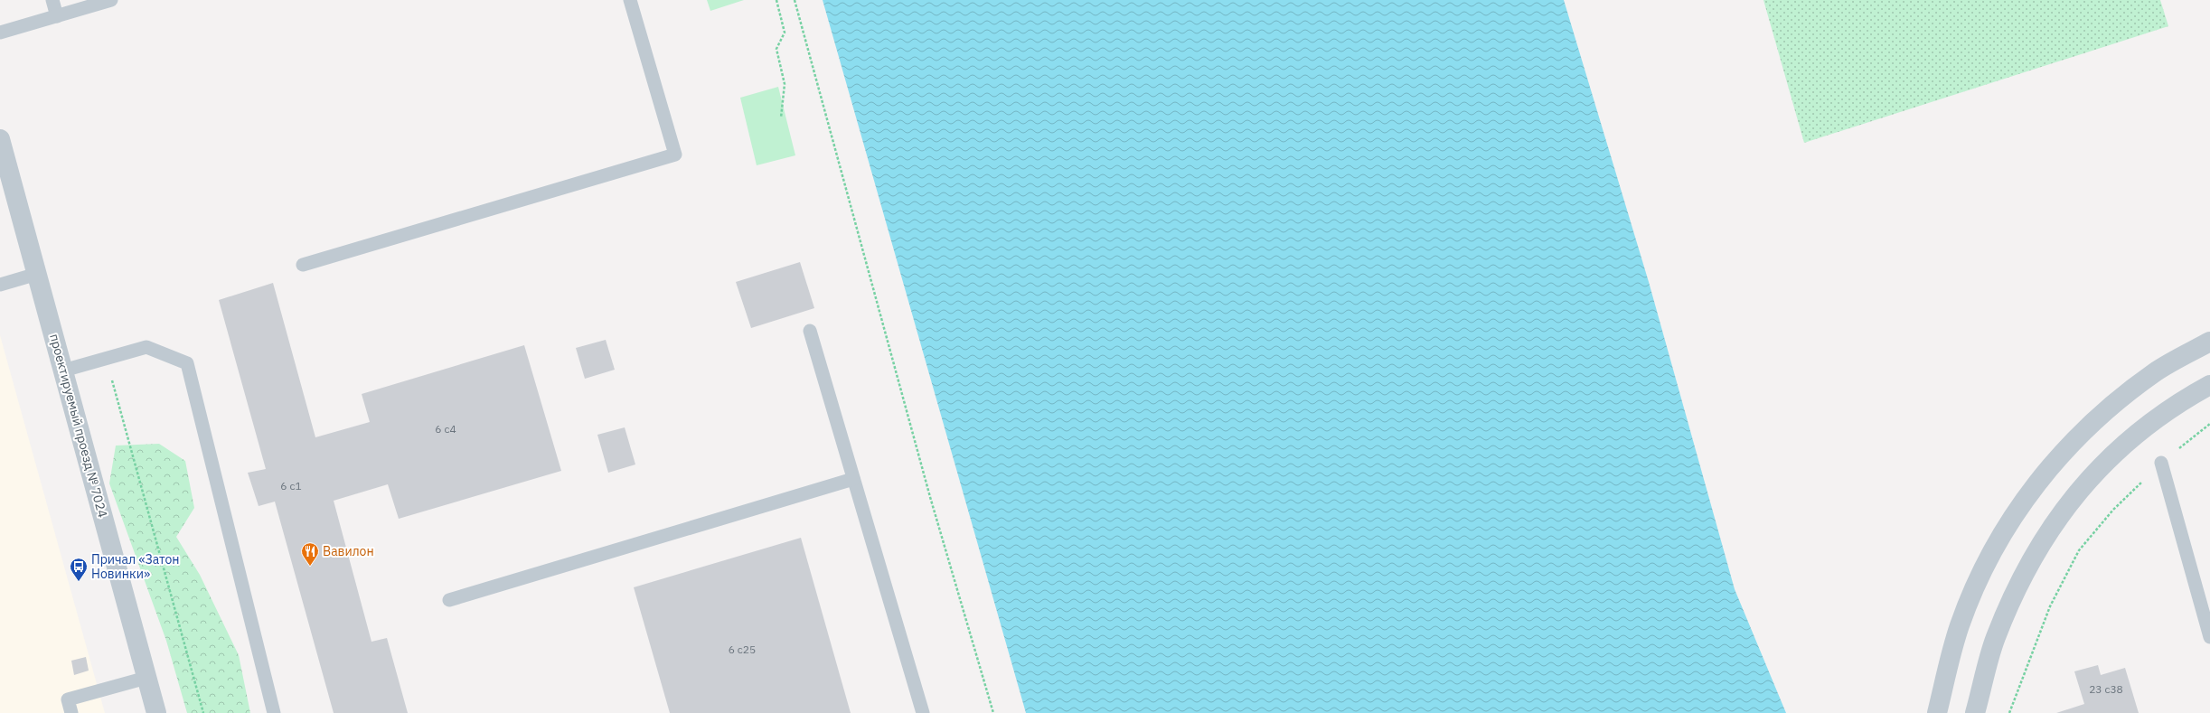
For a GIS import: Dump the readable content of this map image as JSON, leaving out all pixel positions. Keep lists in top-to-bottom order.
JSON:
{
  "streets": {
    "street": ["проектируемый проезд № 7024"]
  },
  "places": {
    "restaurant": ["Вавилон"],
    "bus stop": ["Причал «Затон Новинки»"]
  },
  "house_numbers": [
    "6 с4",
    "6 с1",
    "6 с25",
    "23 с38"
  ]
}
